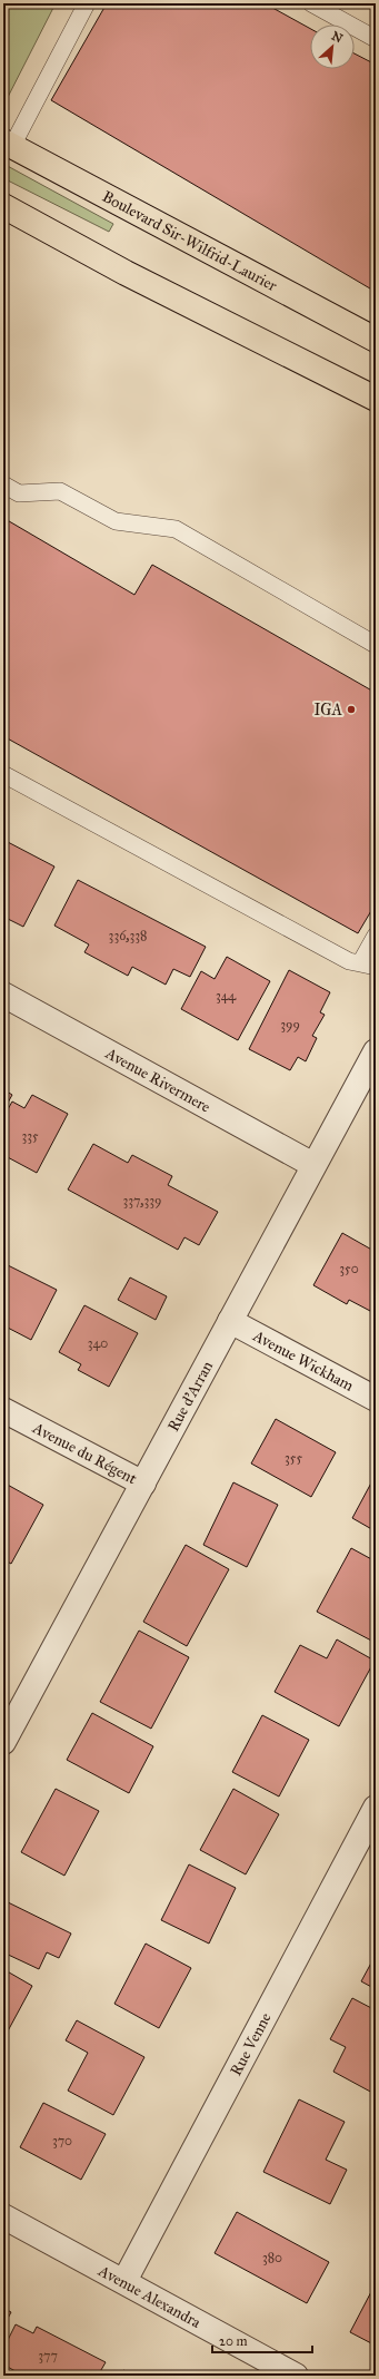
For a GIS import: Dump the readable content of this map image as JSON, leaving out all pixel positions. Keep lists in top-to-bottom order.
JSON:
{
  "streets": {
    "main road": ["Boulevard Sir-Wilfrid-Laurier"],
    "street": [
      "Avenue Rivermere",
      "Avenue Wickham",
      "Rue d'Arran",
      "Avenue du Régent",
      "Rue Venne",
      "Avenue Alexandra"
    ]
  },
  "crossings": [
    ["Avenue Rivermere", "Rue d'Arran"],
    ["Avenue Wickham", "Rue d'Arran"],
    ["Rue d'Arran", "Avenue du Régent"],
    ["Rue Venne", "Avenue Alexandra"]
  ],
  "places": ["IGA"],
  "house_numbers": [
    "336,338",
    "344",
    "399",
    "335",
    "337,339",
    "350",
    "340",
    "355",
    "370",
    "380",
    "377"
  ],
  "scale_bar": "20 m",
  "north": "top right"
}
